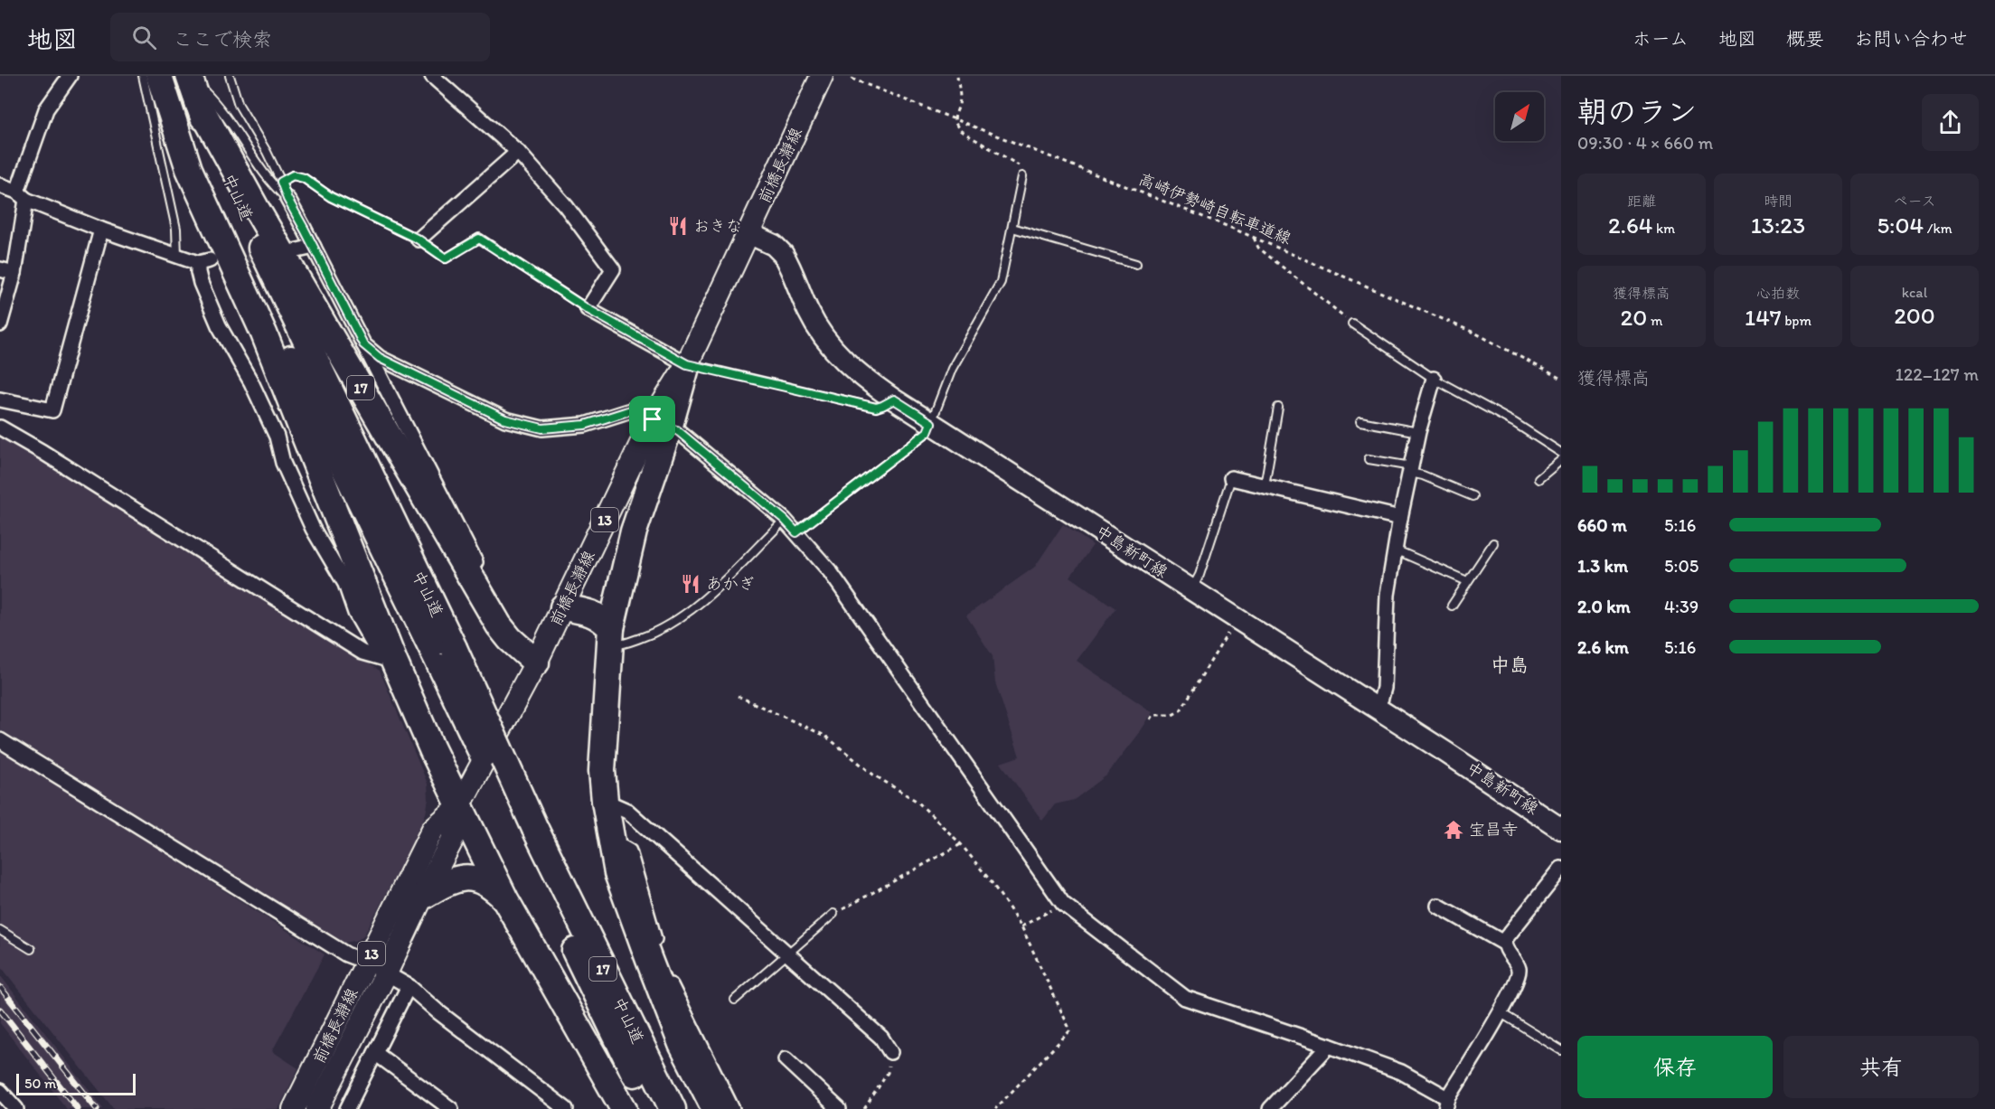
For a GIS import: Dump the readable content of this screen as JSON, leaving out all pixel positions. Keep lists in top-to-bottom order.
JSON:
{
  "streets": {
    "highway": ["中山道", "17"],
    "main road": ["前橋長瀞線", "13", "中島新町線"],
    "path": ["高崎伊勢崎自転車道線"]
  },
  "crossings": [
    ["前橋長瀞線", "17"],
    ["前橋長瀞線", "中島新町線"],
    ["中山道", "17"]
  ],
  "districts": ["中島"],
  "places": {
    "restaurant": ["おきな", "あかぎ"],
    "temple": ["宝昌寺"]
  },
  "scale_bar": "50 m",
  "north": "top right",
  "page": {
    "header": "地図",
    "search": "ここで検索",
    "nav": [
      "ホーム",
      "地図",
      "概要",
      "お問い合わせ"
    ],
    "heading": ["朝のラン", "09:30 · 4 × 660 m"],
    "stats": [
      ["距離", "2.64 km"],
      ["時間", "13:23"],
      ["ペース", "5:04 /km"],
      ["獲得標高", "20 m"],
      ["心拍数", "147 bpm"],
      ["kcal", "200"]
    ],
    "chart": ["獲得標高", "122–127 m"],
    "list": [
      {
        "name": "660 m",
        "note": "5:16"
      },
      {
        "name": "1.3 km",
        "note": "5:05"
      },
      {
        "name": "2.0 km",
        "note": "4:39"
      },
      {
        "name": "2.6 km",
        "note": "5:16"
      }
    ],
    "buttons": ["保存", "共有"],
    "scale": "50 m"
  }
}
